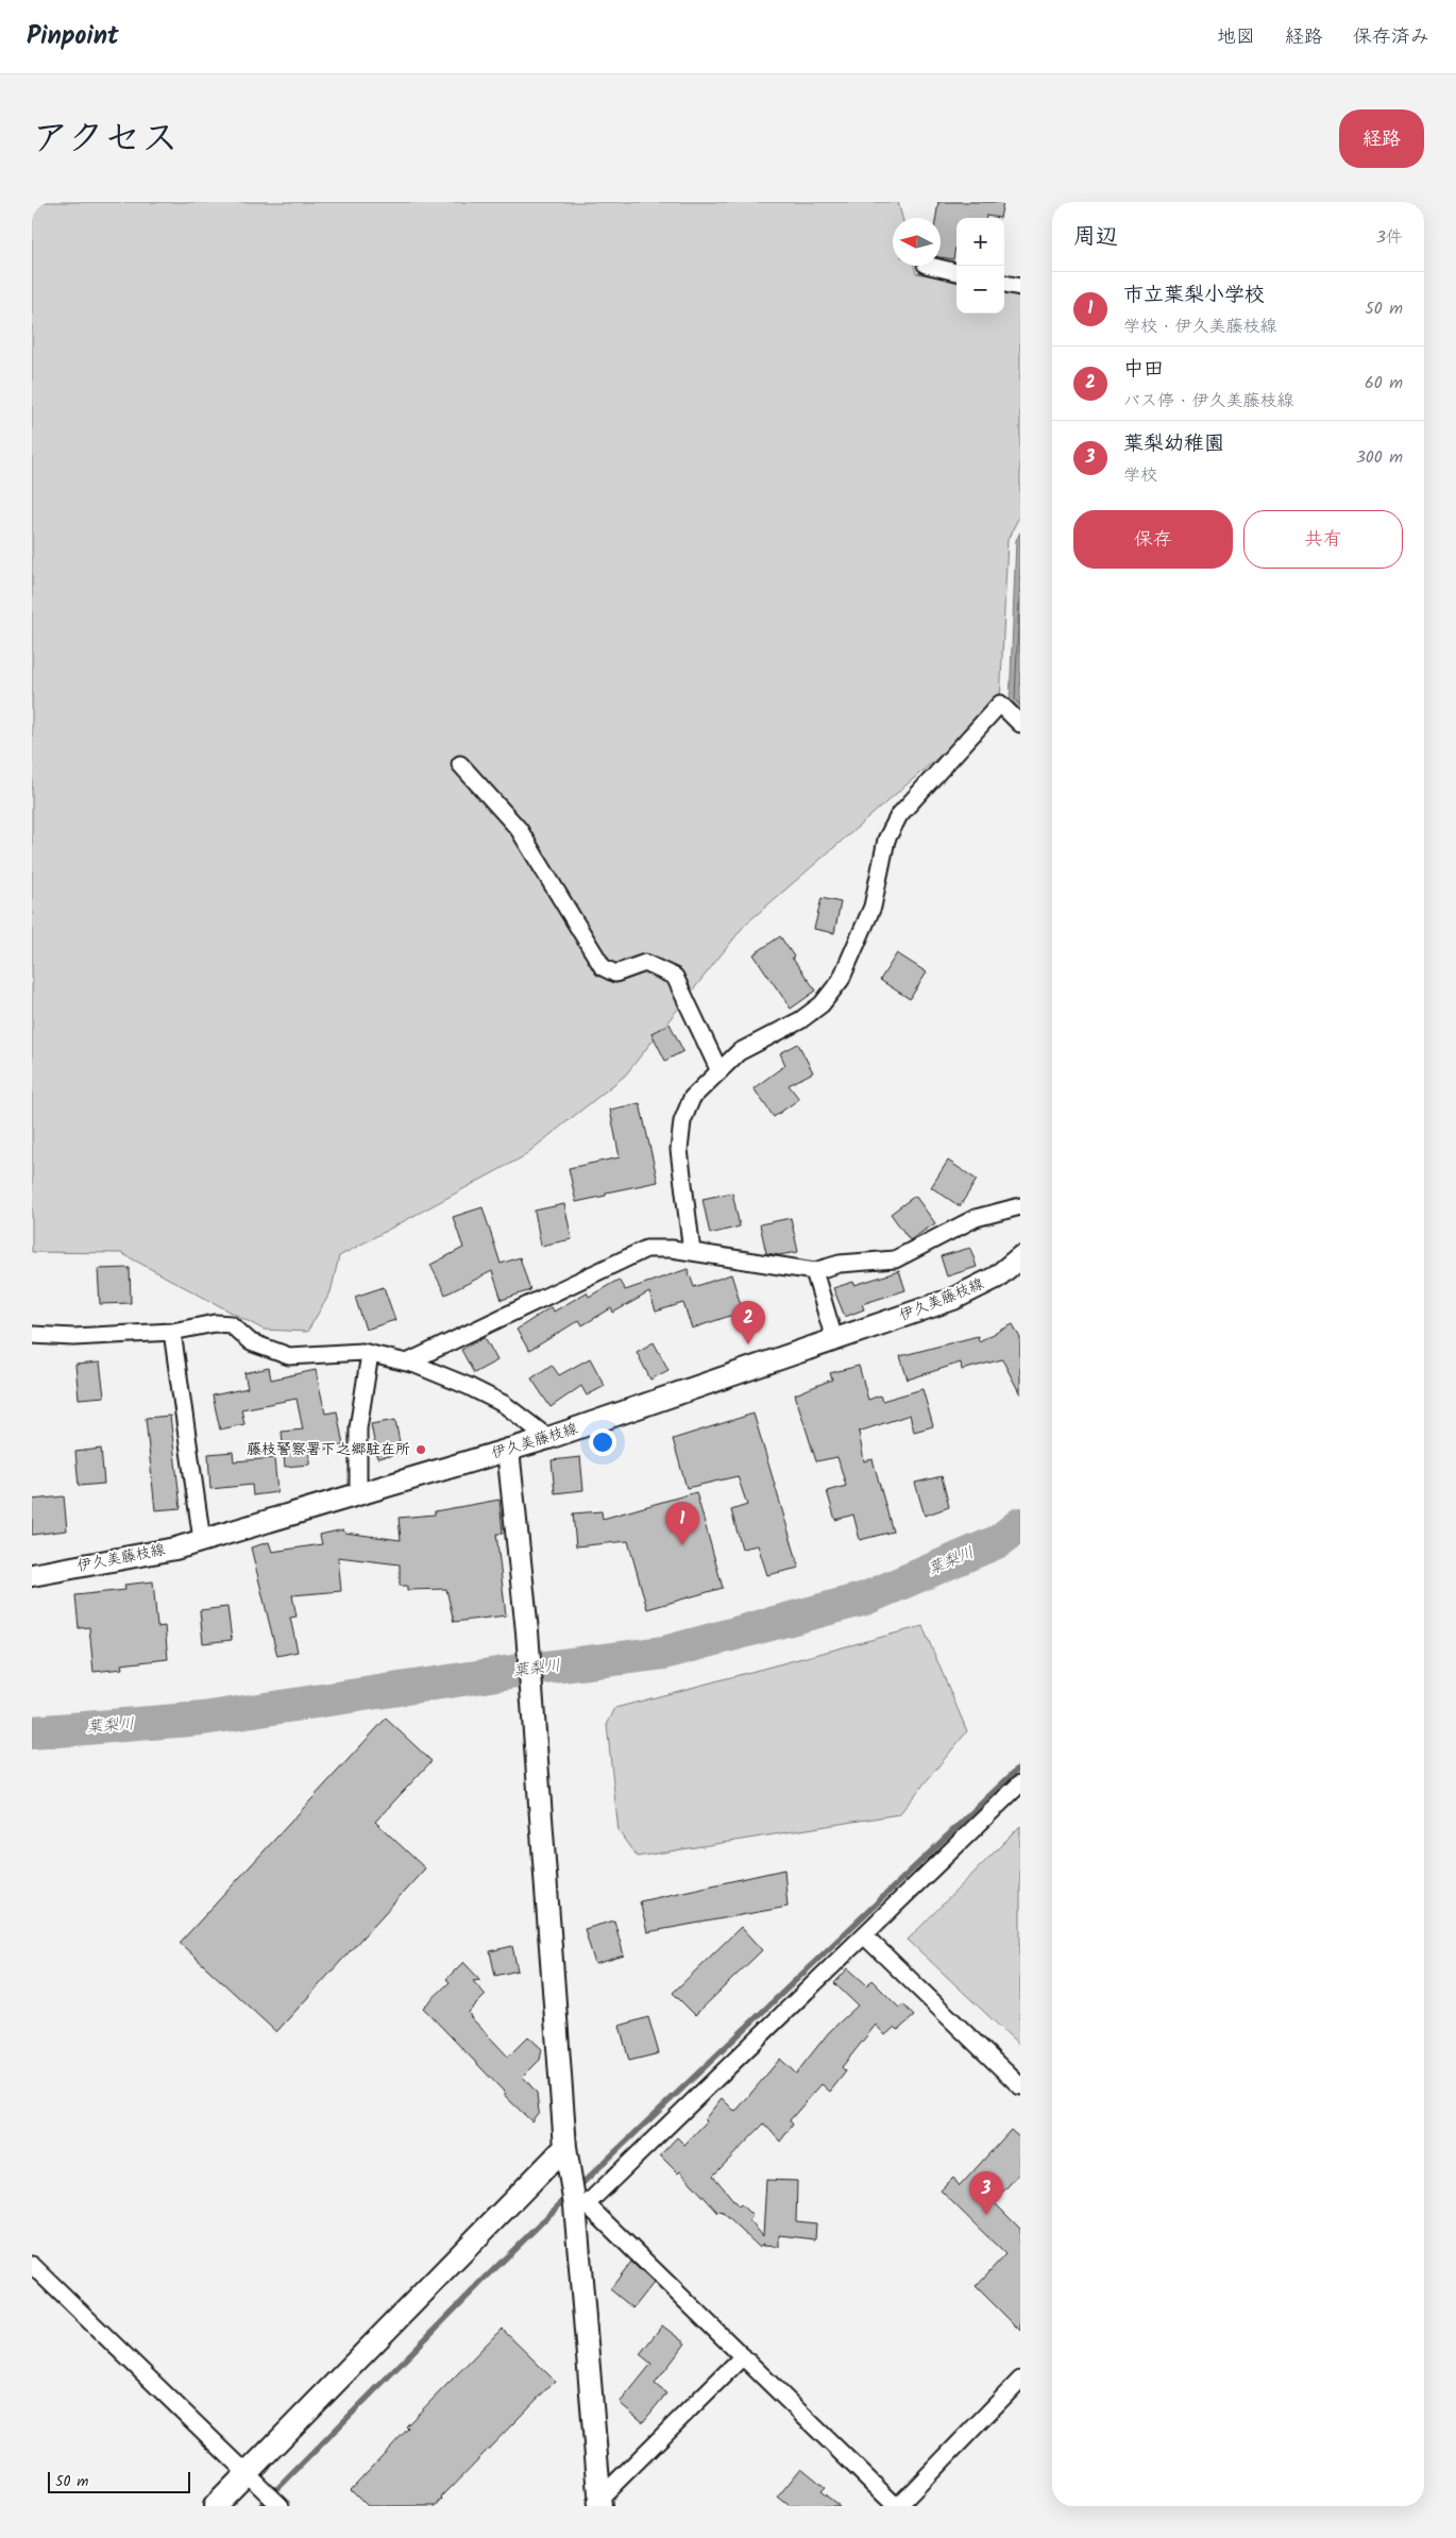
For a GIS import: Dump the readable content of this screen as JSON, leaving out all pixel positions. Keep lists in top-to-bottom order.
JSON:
{
  "streets": {
    "street": ["伊久美藤枝線"]
  },
  "water": ["葉梨川"],
  "places": ["藤枝警察署下之郷駐在所"],
  "scale_bar": "50 m",
  "north": "left",
  "page": {
    "header": "Pinpoint",
    "nav": ["地図", "経路", "保存済み"],
    "title": "アクセス",
    "buttons": [
      "経路",
      ["保存", "共有"]
    ],
    "heading": ["周辺", "3件"],
    "map_buttons": ["+", "−"],
    "list": [
      {
        "mark": "1",
        "name": "市立葉梨小学校",
        "note": "学校 · 伊久美藤枝線",
        "value": "50 m"
      },
      {
        "mark": "2",
        "name": "中田",
        "note": "バス停 · 伊久美藤枝線",
        "value": "60 m"
      },
      {
        "mark": "3",
        "name": "葉梨幼稚園",
        "note": "学校",
        "value": "300 m"
      }
    ],
    "pins": ["2", "1", "3"],
    "scale": "50 m"
  }
}
